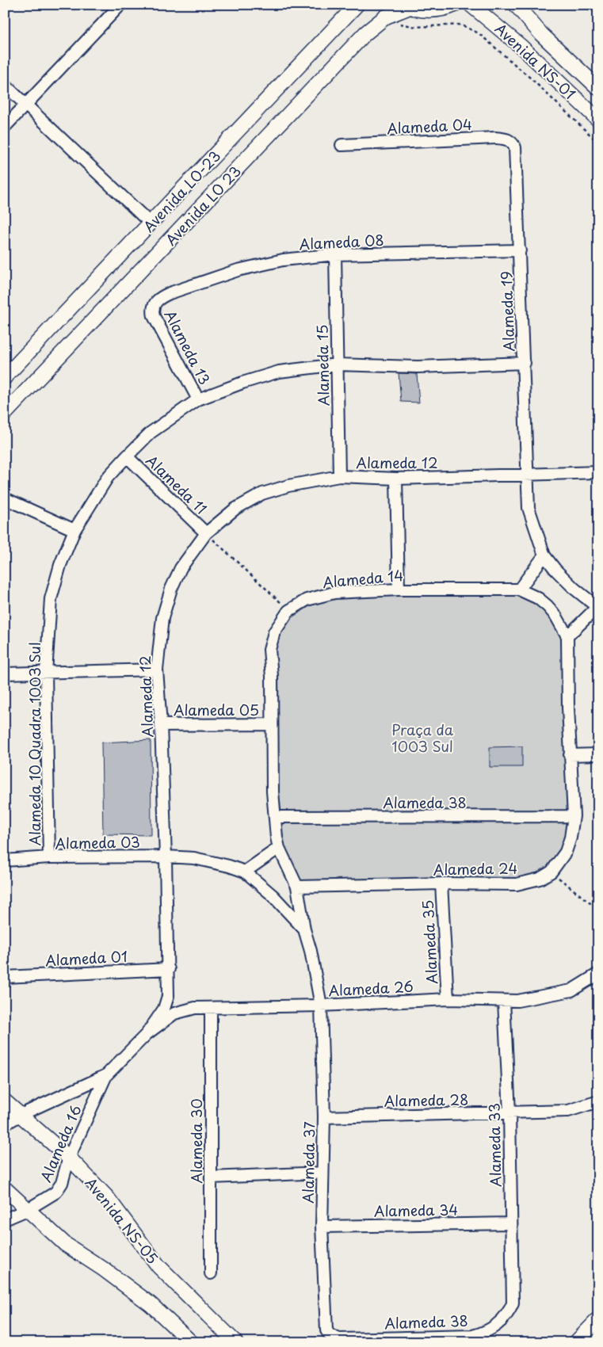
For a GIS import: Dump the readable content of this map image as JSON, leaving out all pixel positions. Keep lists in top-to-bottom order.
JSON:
{
  "streets": {
    "street": [
      "Avenida NS-01",
      "Alameda 04",
      "Avenida LO-23",
      "Avenida LO 23",
      "Alameda 08",
      "Alameda 19",
      "Alameda 13",
      "Alameda 15",
      "Alameda 12",
      "Alameda 11",
      "Alameda 14",
      "Alameda 05",
      "Alameda 10 Quadra 1003 Sul",
      "Alameda 38",
      "Alameda 03",
      "Alameda 24",
      "Alameda 35",
      "Alameda 01",
      "Alameda 26",
      "Alameda 28",
      "Alameda 30",
      "Alameda 16",
      "Alameda 33",
      "Alameda 37",
      "Alameda 34",
      "Avenida NS-05"
    ]
  },
  "crossings": [
    ["Alameda 04", "Alameda 19"],
    ["Alameda 08", "Alameda 19"],
    ["Alameda 08", "Alameda 13"],
    ["Alameda 08", "Alameda 15"],
    ["Alameda 19", "Alameda 12"],
    ["Alameda 19", "Alameda 10 Quadra 1003 Sul"],
    ["Alameda 13", "Alameda 10 Quadra 1003 Sul"],
    ["Alameda 15", "Alameda 12"],
    ["Alameda 15", "Alameda 10 Quadra 1003 Sul"],
    ["Alameda 12", "Alameda 11"],
    ["Alameda 12", "Alameda 05"],
    ["Alameda 12", "Alameda 03"],
    ["Alameda 12", "Alameda 01"],
    ["Alameda 12", "Alameda 26"],
    ["Alameda 12", "Alameda 16"],
    ["Alameda 11", "Alameda 10 Quadra 1003 Sul"],
    ["Alameda 14", "Alameda 05"],
    ["Alameda 14", "Alameda 38"],
    ["Alameda 14", "Alameda 24"],
    ["Alameda 10 Quadra 1003 Sul", "Alameda 03"],
    ["Alameda 38", "Alameda 24"],
    ["Alameda 38", "Alameda 33"],
    ["Alameda 38", "Alameda 37"],
    ["Alameda 24", "Alameda 35"],
    ["Alameda 35", "Alameda 26"],
    ["Alameda 26", "Alameda 30"],
    ["Alameda 26", "Alameda 16"],
    ["Alameda 26", "Alameda 33"],
    ["Alameda 26", "Alameda 37"],
    ["Alameda 28", "Alameda 33"],
    ["Alameda 28", "Alameda 37"],
    ["Alameda 16", "Avenida NS-05"],
    ["Alameda 33", "Alameda 34"],
    ["Alameda 37", "Alameda 34"]
  ],
  "parks": ["Praça da 1003 Sul"]
}
